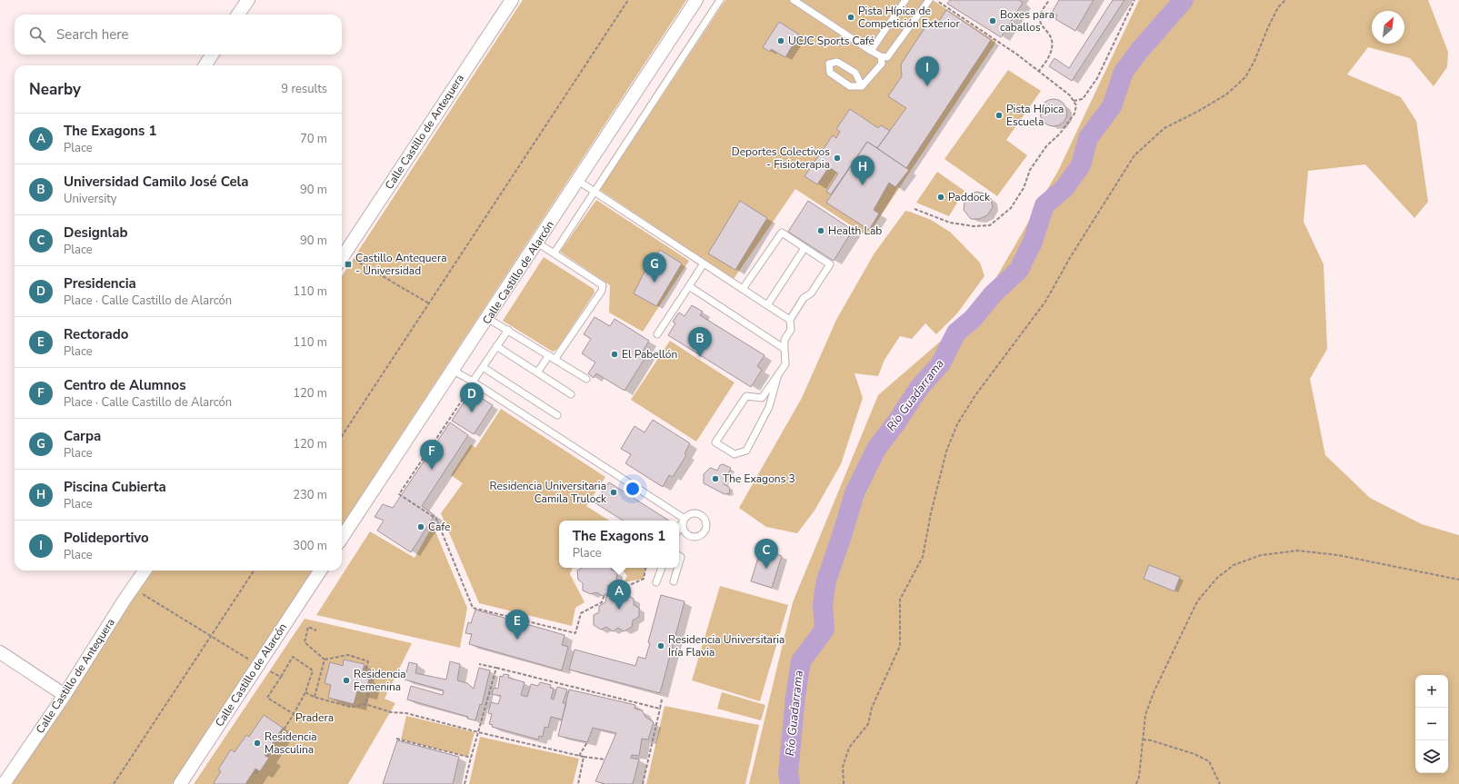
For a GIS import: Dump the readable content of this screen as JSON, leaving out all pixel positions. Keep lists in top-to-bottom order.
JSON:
{
  "streets": {
    "street": ["Calle Castillo de Antequera", "Calle Castillo de Alarcón"]
  },
  "water": ["Río Guadarrama"],
  "parks": ["Pradera"],
  "places": {
    "other": [
      "Pista Hípica de Competición Exterior",
      "Boxes para caballos",
      "UCJC Sports Café",
      "Pista Hípica Escuela",
      "Deportes Colectivos - Fisioterapia",
      "Paddock",
      "Health Lab",
      "El Pabellón",
      "The Exagons 3",
      "Residencia Universitaria Camila Trulock",
      "Cafe",
      "Residencia Universitaria Iría Flavia",
      "Residencia Femenina",
      "Residencia Masculina"
    ],
    "transit": ["Castillo Antequera - Universidad"]
  },
  "north": "top right",
  "page": {
    "search": "Search here",
    "pins": [
      "I",
      "H",
      "G",
      "B",
      "D",
      "F",
      "C",
      "A",
      "E"
    ],
    "heading": ["Nearby", "9 results"],
    "list": [
      {
        "mark": "A",
        "name": "The Exagons 1",
        "note": "Place",
        "value": "70 m"
      },
      {
        "mark": "B",
        "name": "Universidad Camilo José Cela",
        "note": "University",
        "value": "90 m"
      },
      {
        "mark": "C",
        "name": "Designlab",
        "note": "Place",
        "value": "90 m"
      },
      {
        "mark": "D",
        "name": "Presidencia",
        "note": "Place · Calle Castillo de Alarcón",
        "value": "110 m"
      },
      {
        "mark": "E",
        "name": "Rectorado",
        "note": "Place",
        "value": "110 m"
      },
      {
        "mark": "F",
        "name": "Centro de Alumnos",
        "note": "Place · Calle Castillo de Alarcón",
        "value": "120 m"
      },
      {
        "mark": "G",
        "name": "Carpa",
        "note": "Place",
        "value": "120 m"
      },
      {
        "mark": "H",
        "name": "Piscina Cubierta",
        "note": "Place",
        "value": "230 m"
      },
      {
        "mark": "I",
        "name": "Polideportivo",
        "note": "Place",
        "value": "300 m"
      }
    ],
    "popup": ["The Exagons 1", "Place"],
    "map_buttons": ["+", "−"]
  }
}
